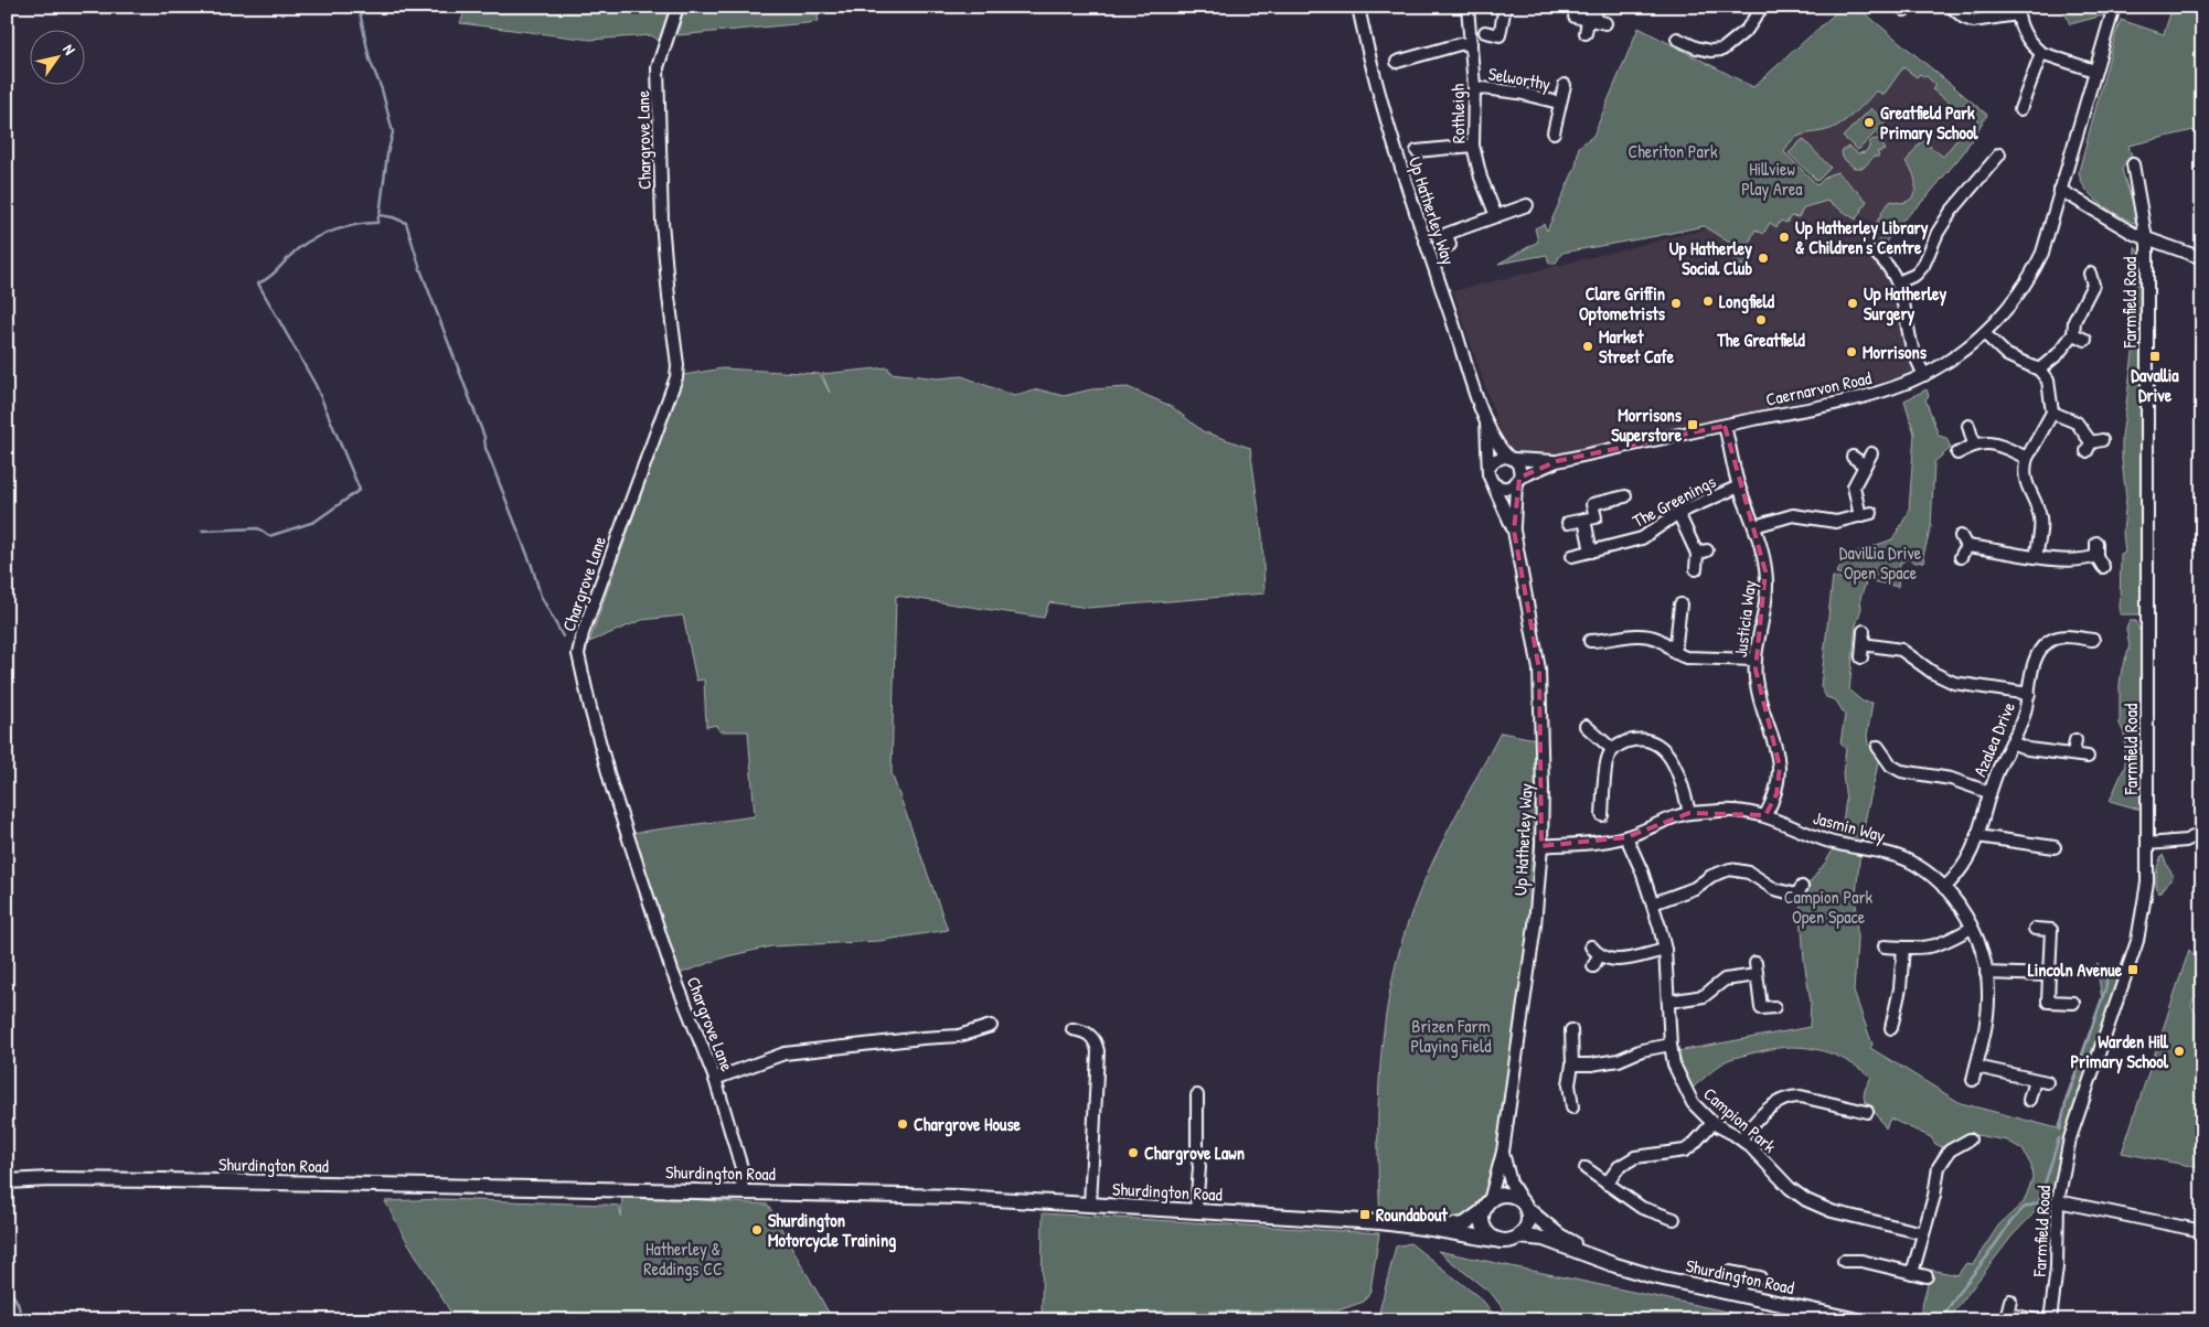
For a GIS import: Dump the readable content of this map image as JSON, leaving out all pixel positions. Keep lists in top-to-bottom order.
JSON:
{
  "streets": {
    "main road": ["Shurdington Road"],
    "street": [
      "Selworthy",
      "Rothleigh",
      "Chargrove Lane",
      "Up Hatherley Way",
      "Farmfield Road",
      "Caernarvon Road",
      "The Greenings",
      "Justicia Way",
      "Azalea Drive",
      "Jasmin Way",
      "Campion Park"
    ]
  },
  "crossings": [
    ["Selworthy", "Rothleigh"],
    ["Chargrove Lane", "Shurdington Road"],
    ["Up Hatherley Way", "Caernarvon Road"],
    ["Up Hatherley Way", "Jasmin Way"],
    ["Up Hatherley Way", "Shurdington Road"],
    ["Caernarvon Road", "Justicia Way"],
    ["The Greenings", "Justicia Way"],
    ["Justicia Way", "Jasmin Way"],
    ["Azalea Drive", "Jasmin Way"],
    ["Jasmin Way", "Campion Park"]
  ],
  "parks": [
    "Cheriton Park",
    "Hillview Play Area",
    "Davillia Drive Open Space",
    "Campion Park Open Space",
    "Brizen Farm Playing Field",
    "Hatherley & Reddings CC"
  ],
  "places": {
    "other": [
      "Greatfield Park Primary School",
      "Up Hatherley Library & Children's Centre",
      "Up Hatherley Social Club",
      "Longfield",
      "Clare Griffin Optometrists",
      "Up Hatherley Surgery",
      "The Greatfield",
      "Market Street Cafe",
      "Morrisons",
      "Warden Hill Primary School",
      "Chargrove House",
      "Chargrove Lawn",
      "Shurdington Motorcycle Training"
    ],
    "transit": [
      "Davallia Drive",
      "Morrisons Superstore",
      "Lincoln Avenue",
      "Roundabout"
    ]
  },
  "north": "top right"
}
